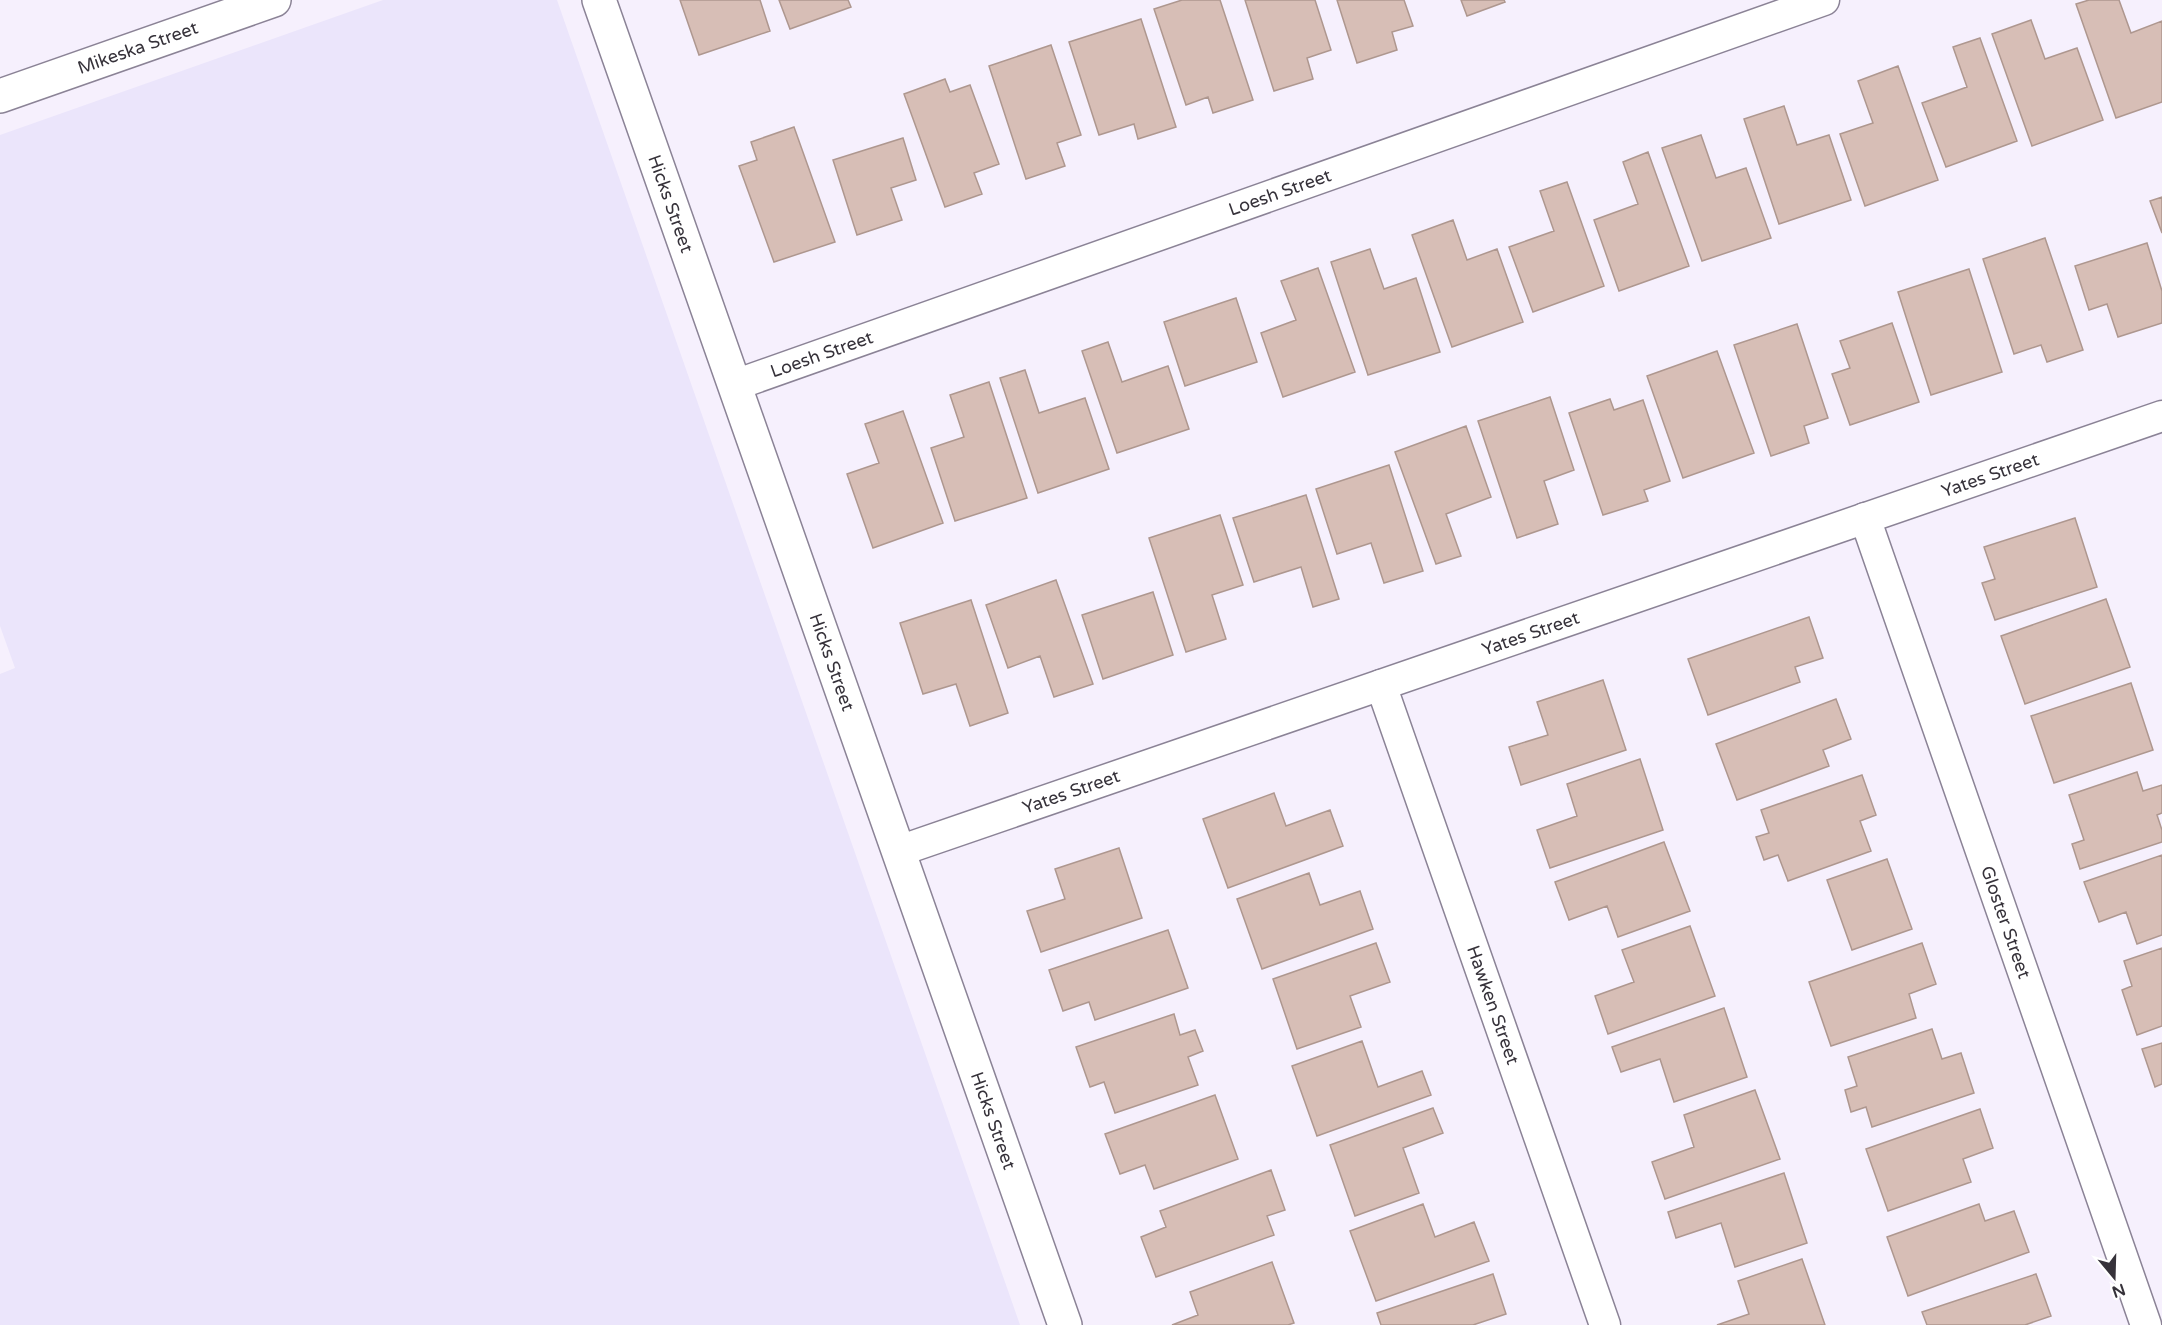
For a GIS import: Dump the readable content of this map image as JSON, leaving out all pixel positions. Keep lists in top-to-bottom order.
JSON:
{
  "streets": {
    "street": [
      "Mikeska Street",
      "Loesh Street",
      "Hicks Street",
      "Yates Street",
      "Gloster Street",
      "Hawken Street"
    ]
  },
  "crossings": [
    ["Loesh Street", "Hicks Street"],
    ["Hicks Street", "Yates Street"],
    ["Yates Street", "Gloster Street"],
    ["Yates Street", "Hawken Street"]
  ],
  "north": "bottom"
}
